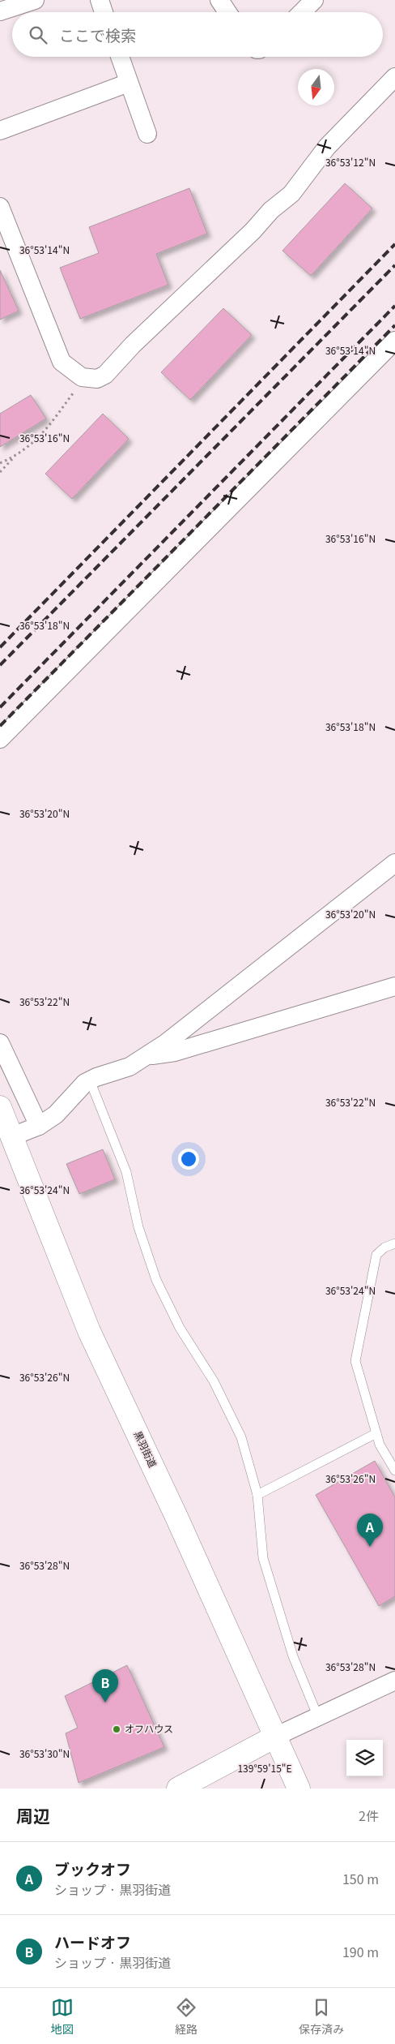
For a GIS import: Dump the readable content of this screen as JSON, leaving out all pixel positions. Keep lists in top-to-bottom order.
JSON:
{
  "streets": {
    "street": ["黒羽街道"]
  },
  "places": ["オフハウス"],
  "north": "bottom",
  "page": {
    "search": "ここで検索",
    "pins": ["A", "B"],
    "heading": ["周辺", "2件"],
    "list": [
      {
        "mark": "A",
        "name": "ブックオフ",
        "note": "ショップ · 黒羽街道",
        "value": "150 m"
      },
      {
        "mark": "B",
        "name": "ハードオフ",
        "note": "ショップ · 黒羽街道",
        "value": "190 m"
      }
    ],
    "nav": ["地図", "経路", "保存済み"]
  },
  "coordinates": [
    "36°53'12\"N",
    "36°53'14\"N",
    "36°53'16\"N",
    "36°53'18\"N",
    "36°53'20\"N",
    "36°53'22\"N",
    "36°53'24\"N",
    "36°53'26\"N",
    "36°53'28\"N",
    "36°53'30\"N",
    "139°59'15\"E"
  ]
}
